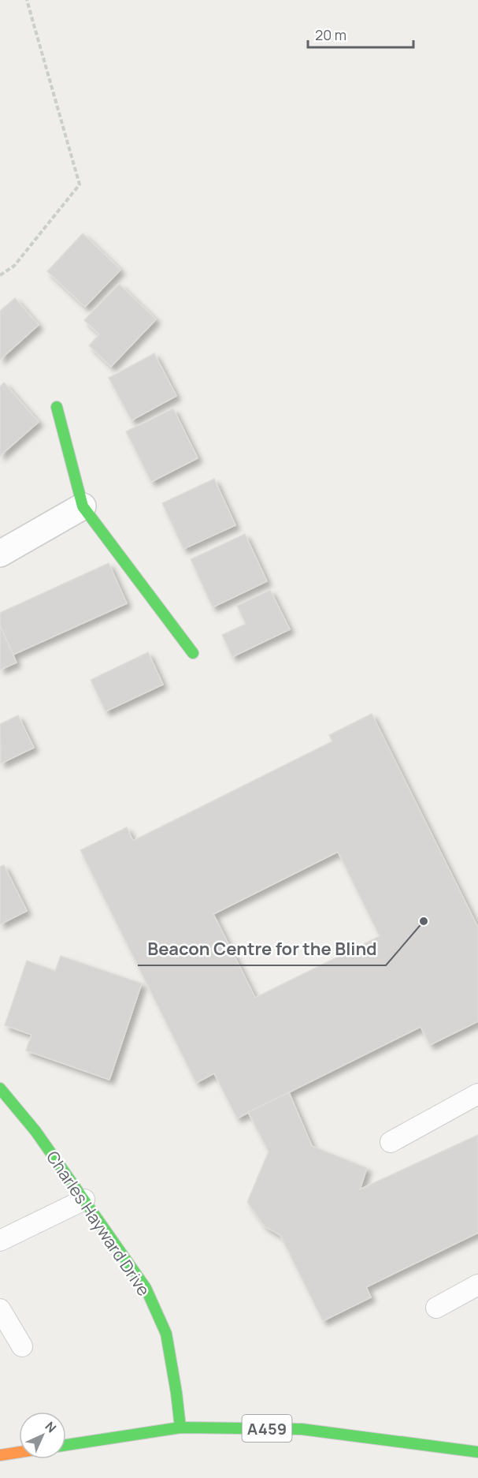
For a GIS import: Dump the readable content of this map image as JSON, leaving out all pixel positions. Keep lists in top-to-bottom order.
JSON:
{
  "streets": {
    "street": ["Charles Hayward Drive", "A459"]
  },
  "crossings": [
    ["Charles Hayward Drive", "A459"]
  ],
  "places": ["Beacon Centre for the Blind"],
  "scale_bar": "20 m",
  "north": "top right"
}
